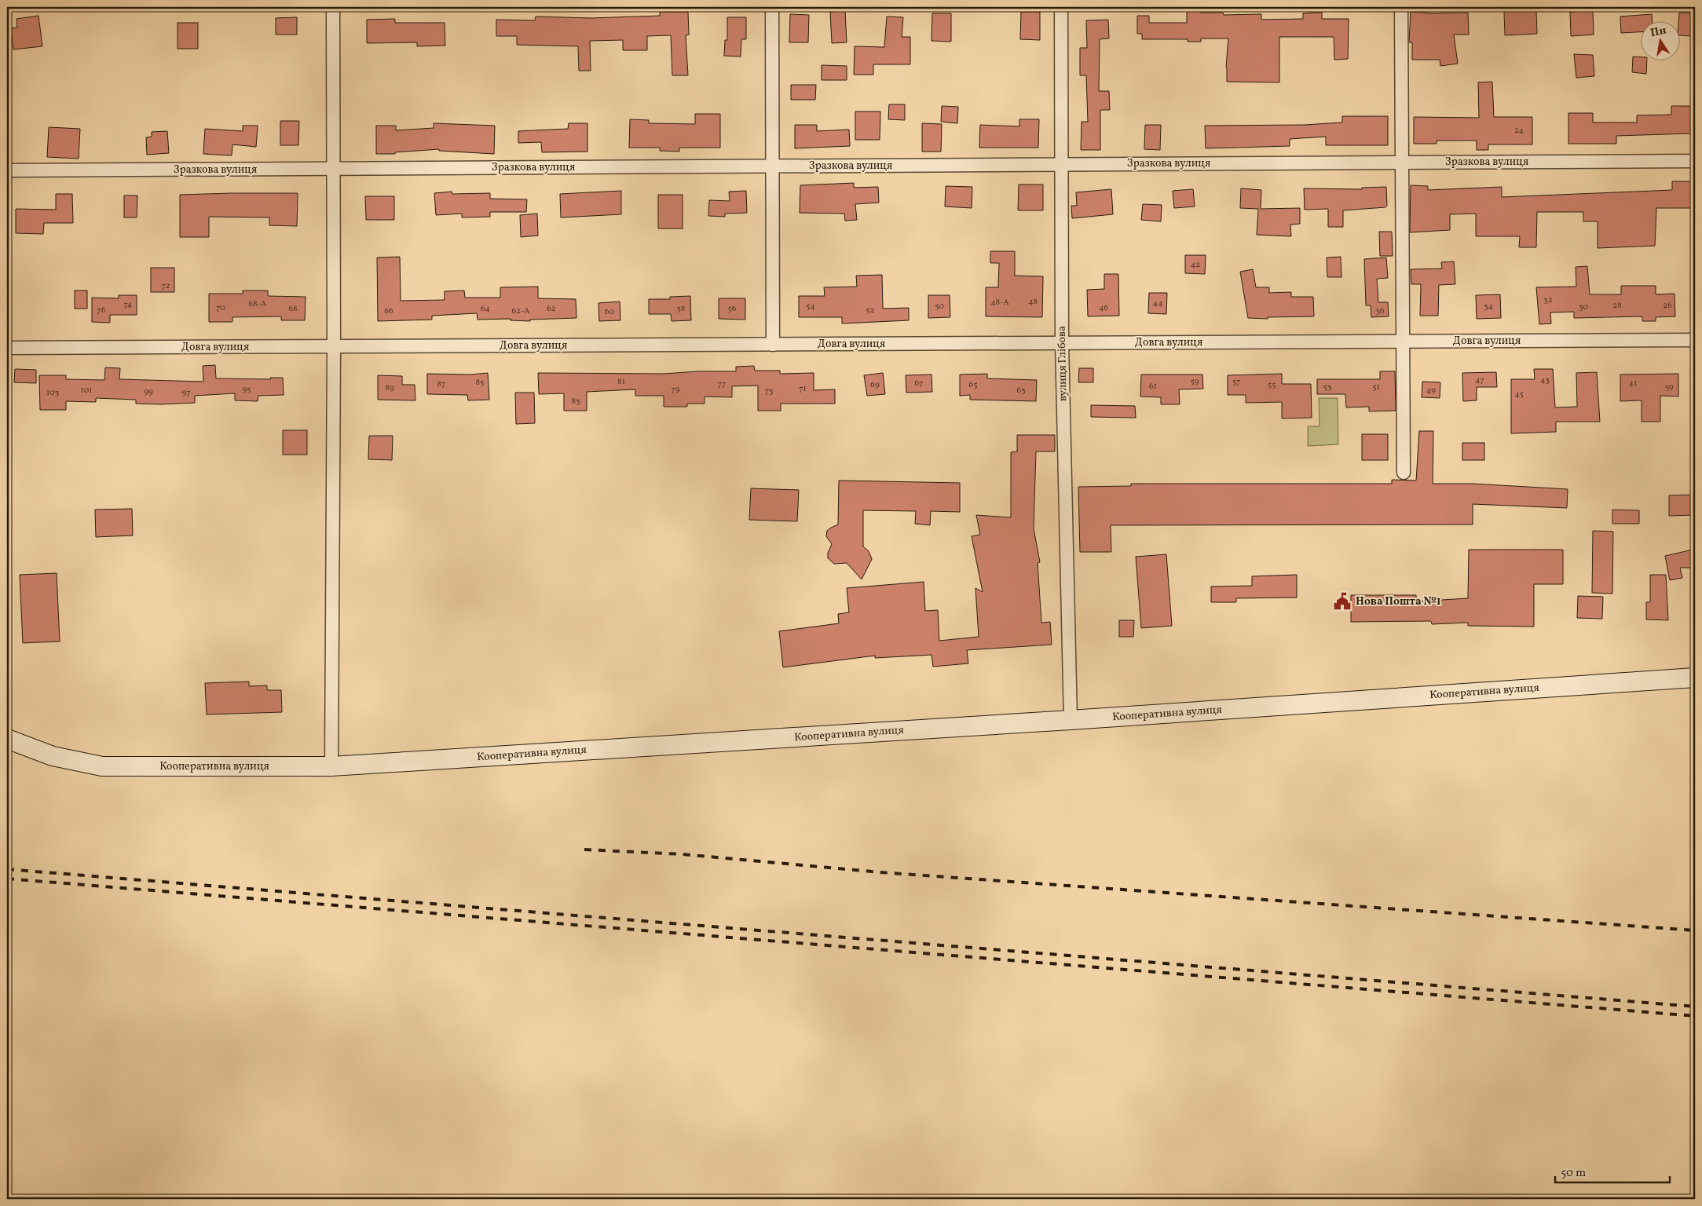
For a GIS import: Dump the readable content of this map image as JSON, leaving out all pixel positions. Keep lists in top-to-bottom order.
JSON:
{
  "streets": {
    "street": [
      "Зразкова вулиця",
      "Довга вулиця",
      "вулиця Глібова",
      "Кооперативна вулиця"
    ]
  },
  "crossings": [
    ["Зразкова вулиця", "вулиця Глібова"],
    ["Довга вулиця", "вулиця Глібова"],
    ["вулиця Глібова", "Кооперативна вулиця"]
  ],
  "places": {
    "public building": ["Нова Пошта №1"]
  },
  "house_numbers": [
    "24",
    "42",
    "72",
    "32",
    "48",
    "48-А",
    "44",
    "68-А",
    "74",
    "28",
    "26",
    "54",
    "50",
    "34",
    "30",
    "70",
    "46",
    "68",
    "64",
    "62",
    "58",
    "56",
    "76",
    "52",
    "66",
    "62-А",
    "36",
    "60",
    "47",
    "43",
    "81",
    "59",
    "57",
    "85",
    "67",
    "41",
    "87",
    "77",
    "69",
    "65",
    "55",
    "61",
    "53",
    "51",
    "39",
    "89",
    "71",
    "95",
    "79",
    "101",
    "63",
    "49",
    "73",
    "99",
    "103",
    "97",
    "45",
    "83"
  ],
  "scale_bar": "50 m",
  "north": "top"
}
